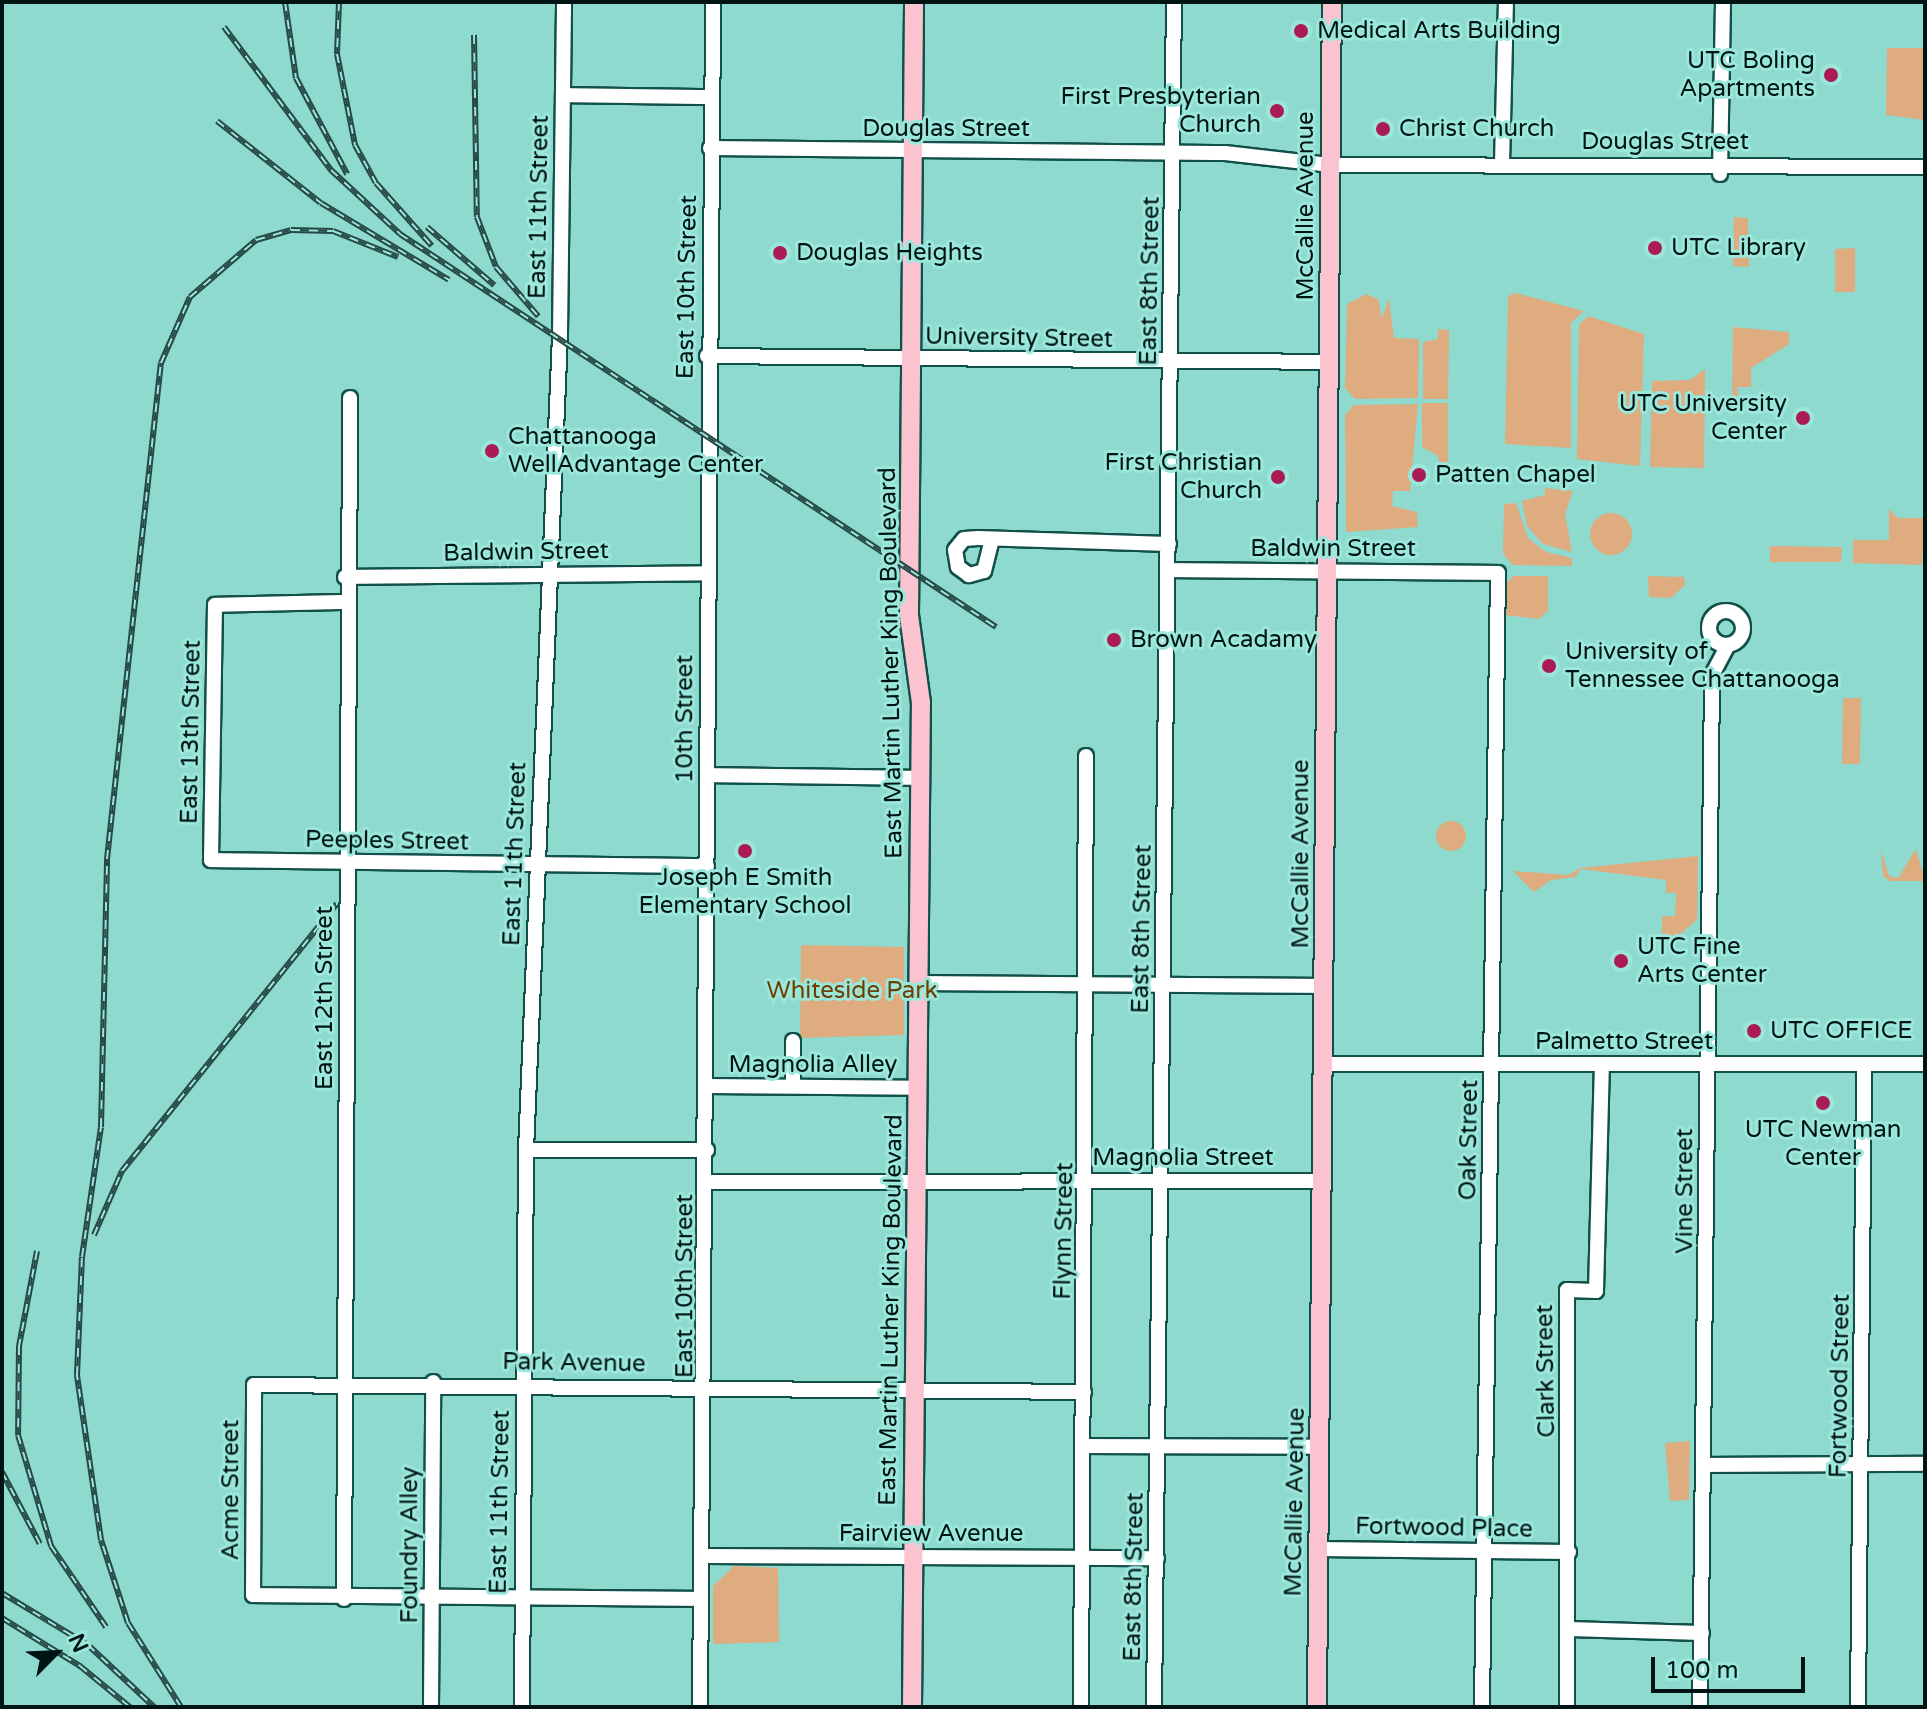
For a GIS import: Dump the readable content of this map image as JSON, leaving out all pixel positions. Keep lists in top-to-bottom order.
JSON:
{
  "streets": {
    "main road": ["McCallie Avenue", "East Martin Luther King Boulevard"],
    "street": [
      "Douglas Street",
      "East 11th Street",
      "East 8th Street",
      "East 10th Street",
      "University Street",
      "Baldwin Street",
      "10th Street",
      "East 13th Street",
      "Peeples Street",
      "East 12th Street",
      "Palmetto Street",
      "Magnolia Alley",
      "Oak Street",
      "Magnolia Street",
      "Vine Street",
      "Flynn Street",
      "Park Avenue",
      "Clark Street",
      "Fortwood Street",
      "Acme Street",
      "Fortwood Place",
      "Fairview Avenue",
      "Foundry Alley"
    ]
  },
  "crossings": [
    ["Douglas Street", "McCallie Avenue"],
    ["Douglas Street", "East 8th Street"],
    ["Douglas Street", "East 10th Street"],
    ["Douglas Street", "East Martin Luther King Boulevard"],
    ["McCallie Avenue", "University Street"],
    ["McCallie Avenue", "Baldwin Street"],
    ["McCallie Avenue", "Palmetto Street"],
    ["McCallie Avenue", "Magnolia Street"],
    ["McCallie Avenue", "Fortwood Place"],
    ["East 11th Street", "Baldwin Street"],
    ["East 11th Street", "Peeples Street"],
    ["East 11th Street", "Park Avenue"],
    ["East 8th Street", "University Street"],
    ["East 8th Street", "Baldwin Street"],
    ["East 8th Street", "Magnolia Street"],
    ["East 8th Street", "Fairview Avenue"],
    ["East 10th Street", "University Street"],
    ["East 10th Street", "Baldwin Street"],
    ["East 10th Street", "10th Street"],
    ["East 10th Street", "Peeples Street"],
    ["East 10th Street", "Magnolia Alley"],
    ["East 10th Street", "Magnolia Street"],
    ["East 10th Street", "Park Avenue"],
    ["East 10th Street", "Fairview Avenue"],
    ["University Street", "East Martin Luther King Boulevard"],
    ["Baldwin Street", "10th Street"],
    ["Baldwin Street", "East 12th Street"],
    ["Baldwin Street", "Oak Street"],
    ["East Martin Luther King Boulevard", "Magnolia Alley"],
    ["East Martin Luther King Boulevard", "Magnolia Street"],
    ["East Martin Luther King Boulevard", "Park Avenue"],
    ["East Martin Luther King Boulevard", "Fairview Avenue"],
    ["10th Street", "Peeples Street"],
    ["East 13th Street", "Peeples Street"],
    ["East 13th Street", "East 12th Street"],
    ["Peeples Street", "East 12th Street"],
    ["East 12th Street", "Park Avenue"],
    ["East 12th Street", "Acme Street"],
    ["Palmetto Street", "Oak Street"],
    ["Palmetto Street", "Vine Street"],
    ["Palmetto Street", "Clark Street"],
    ["Palmetto Street", "Fortwood Street"],
    ["Oak Street", "Fortwood Place"],
    ["Magnolia Street", "Flynn Street"],
    ["Flynn Street", "Park Avenue"],
    ["Flynn Street", "Fairview Avenue"],
    ["Park Avenue", "Acme Street"],
    ["Park Avenue", "Foundry Alley"],
    ["Clark Street", "Fortwood Place"]
  ],
  "parks": ["Whiteside Park"],
  "places": [
    "Medical Arts Building",
    "UTC Boling Apartments",
    "First Presbyterian Church",
    "Christ Church",
    "UTC Library",
    "Douglas Heights",
    "UTC University Center",
    "Chattanooga WellAdvantage Center",
    "Patten Chapel",
    "First Christian Church",
    "Brown Acadamy",
    "University of Tennessee Chattanooga",
    "Joseph E Smith Elementary School",
    "UTC Fine Arts Center",
    "UTC OFFICE",
    "UTC Newman Center"
  ],
  "scale_bar": "100 m",
  "north": "top right"
}
